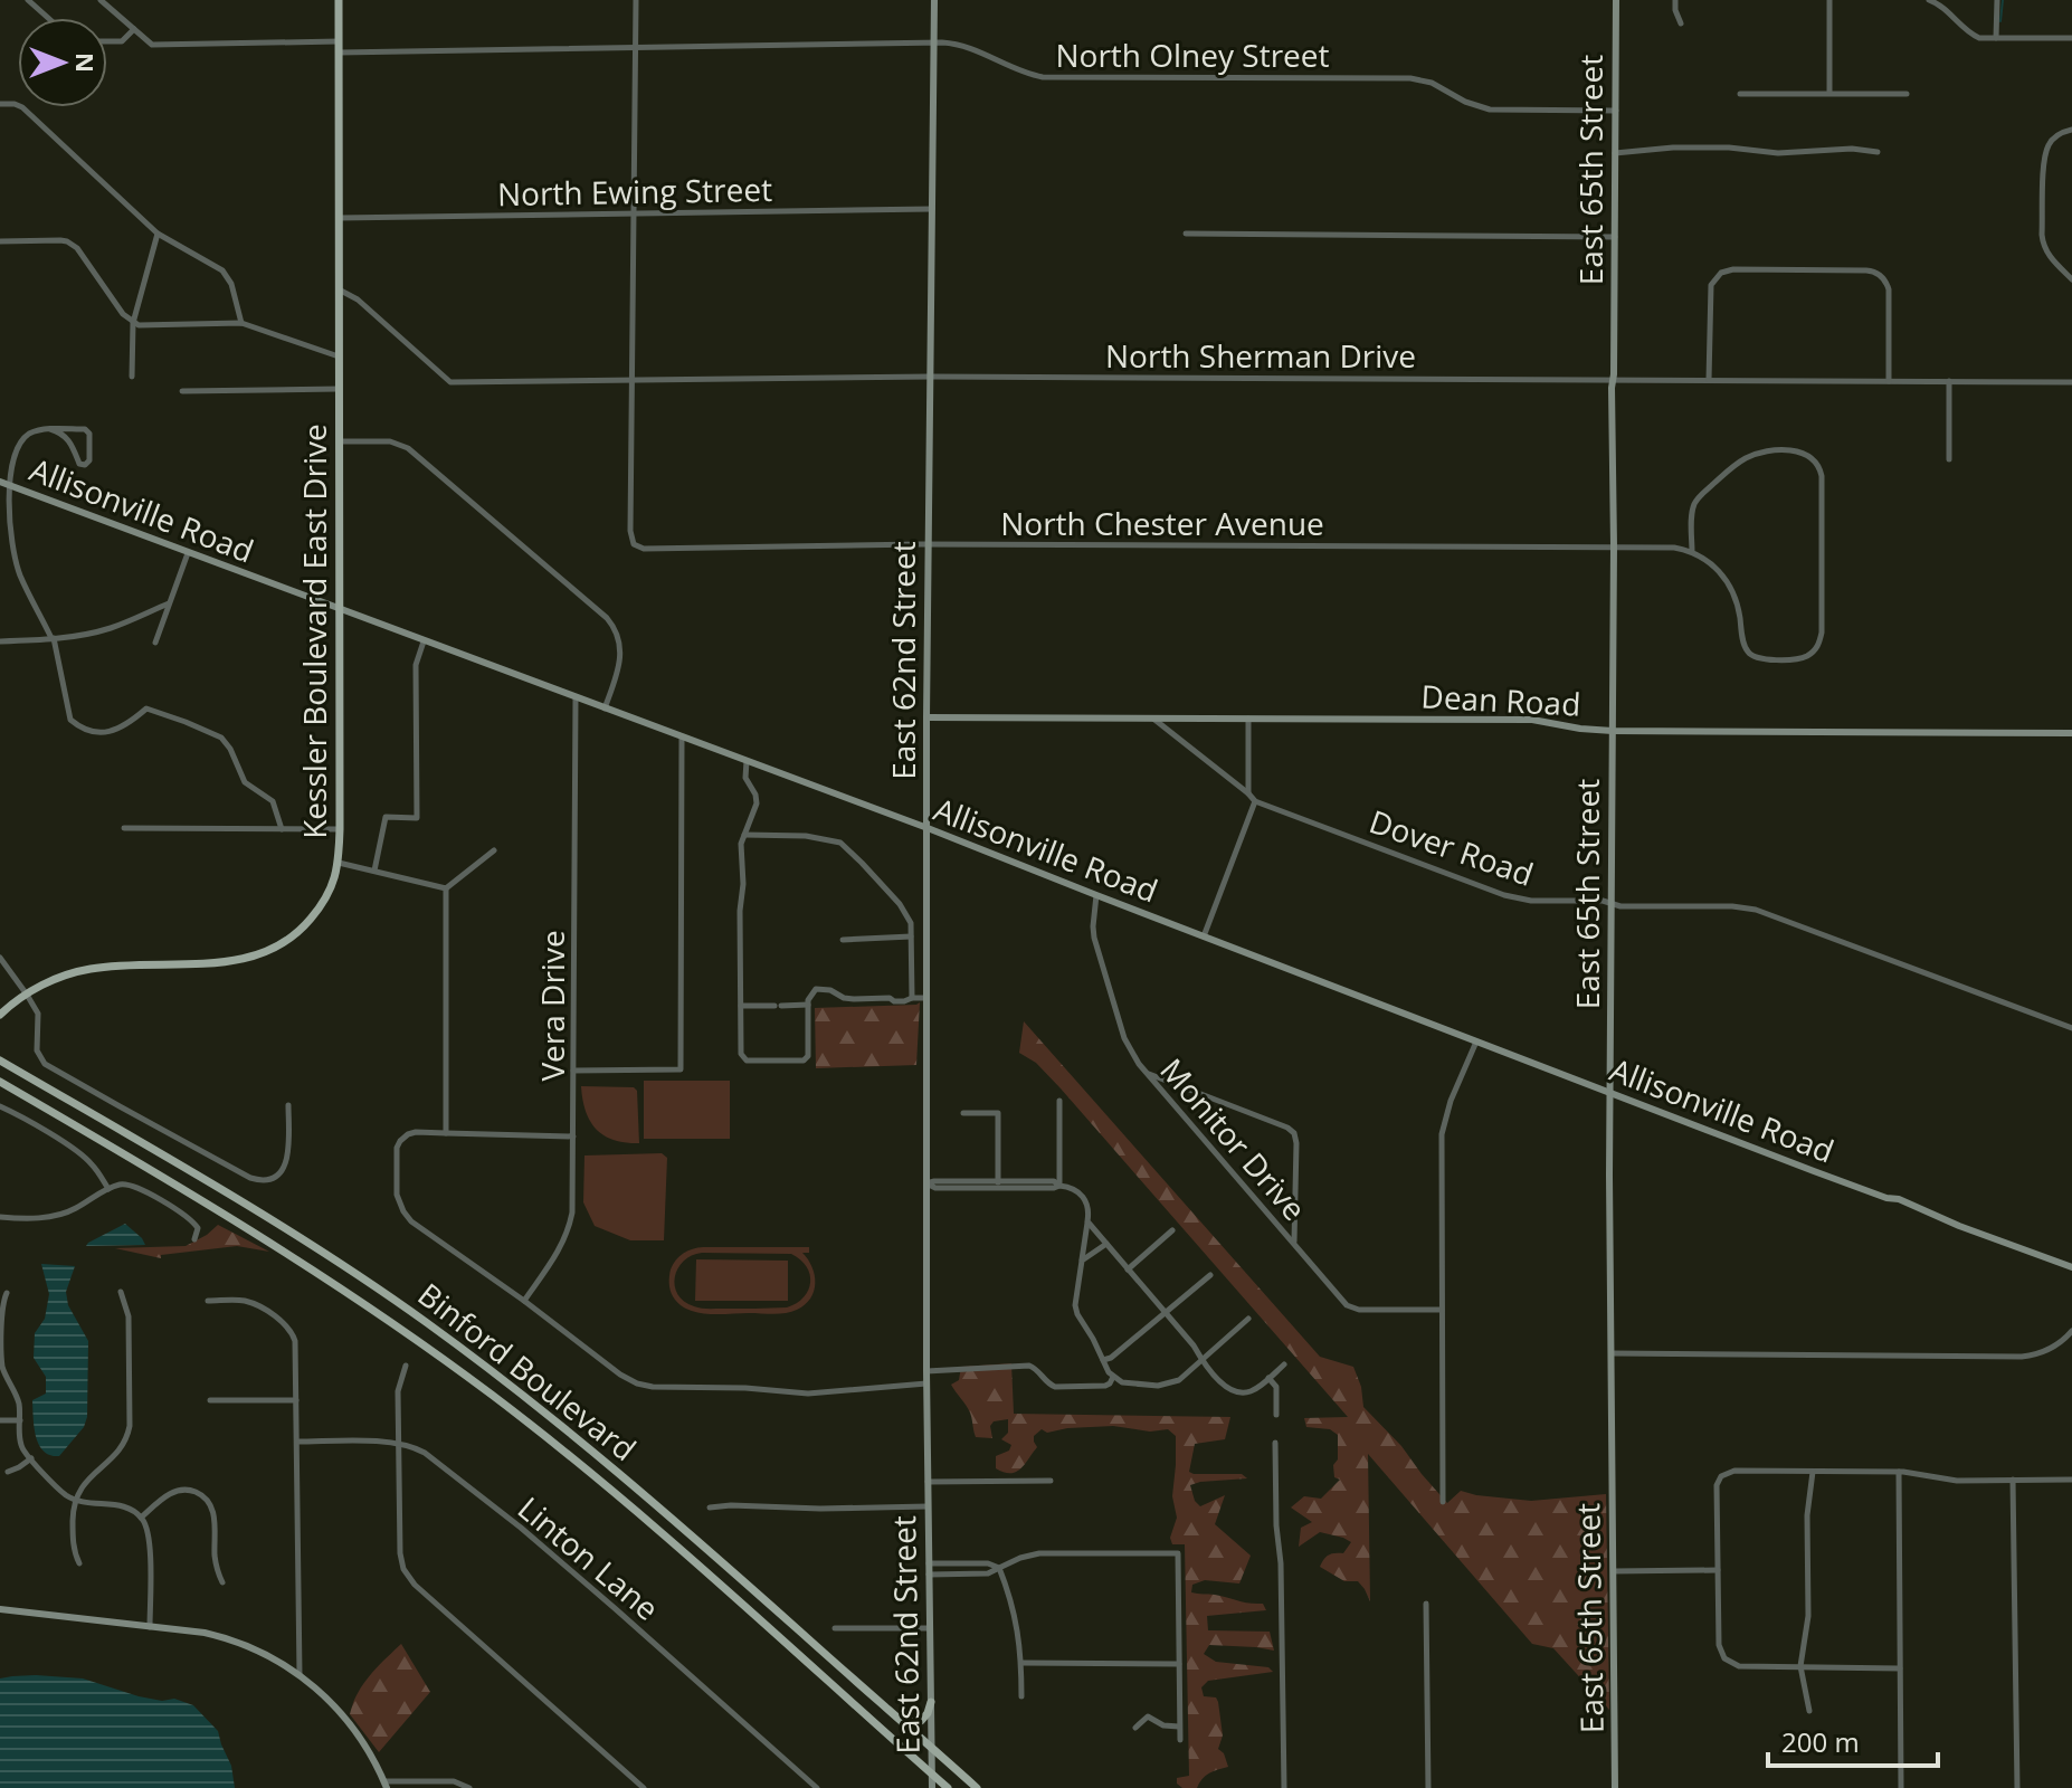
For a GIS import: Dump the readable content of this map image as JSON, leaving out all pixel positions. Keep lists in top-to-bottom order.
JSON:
{
  "streets": {
    "main road": ["Kessler Boulevard East Drive", "Binford Boulevard"],
    "street": [
      "North Olney Street",
      "East 65th Street",
      "North Ewing Street",
      "North Sherman Drive",
      "Allisonville Road",
      "North Chester Avenue",
      "East 62nd Street",
      "Dean Road",
      "Dover Road",
      "Vera Drive",
      "Monitor Drive",
      "Linton Lane"
    ]
  },
  "crossings": [
    ["North Olney Street", "East 65th Street"],
    ["North Olney Street", "Kessler Boulevard East Drive"],
    ["North Olney Street", "East 62nd Street"],
    ["East 65th Street", "North Sherman Drive"],
    ["East 65th Street", "Allisonville Road"],
    ["East 65th Street", "North Chester Avenue"],
    ["East 65th Street", "Dean Road"],
    ["East 65th Street", "Dover Road"],
    ["North Ewing Street", "Kessler Boulevard East Drive"],
    ["North Ewing Street", "East 62nd Street"],
    ["North Sherman Drive", "North Chester Avenue"],
    ["North Sherman Drive", "Kessler Boulevard East Drive"],
    ["North Sherman Drive", "East 62nd Street"],
    ["Allisonville Road", "Kessler Boulevard East Drive"],
    ["Allisonville Road", "East 62nd Street"],
    ["Allisonville Road", "Vera Drive"],
    ["Allisonville Road", "Monitor Drive"],
    ["North Chester Avenue", "East 62nd Street"],
    ["East 62nd Street", "Dean Road"],
    ["East 62nd Street", "Binford Boulevard"],
    ["Dean Road", "Dover Road"]
  ],
  "scale_bar": "200 m",
  "north": "right"
}
